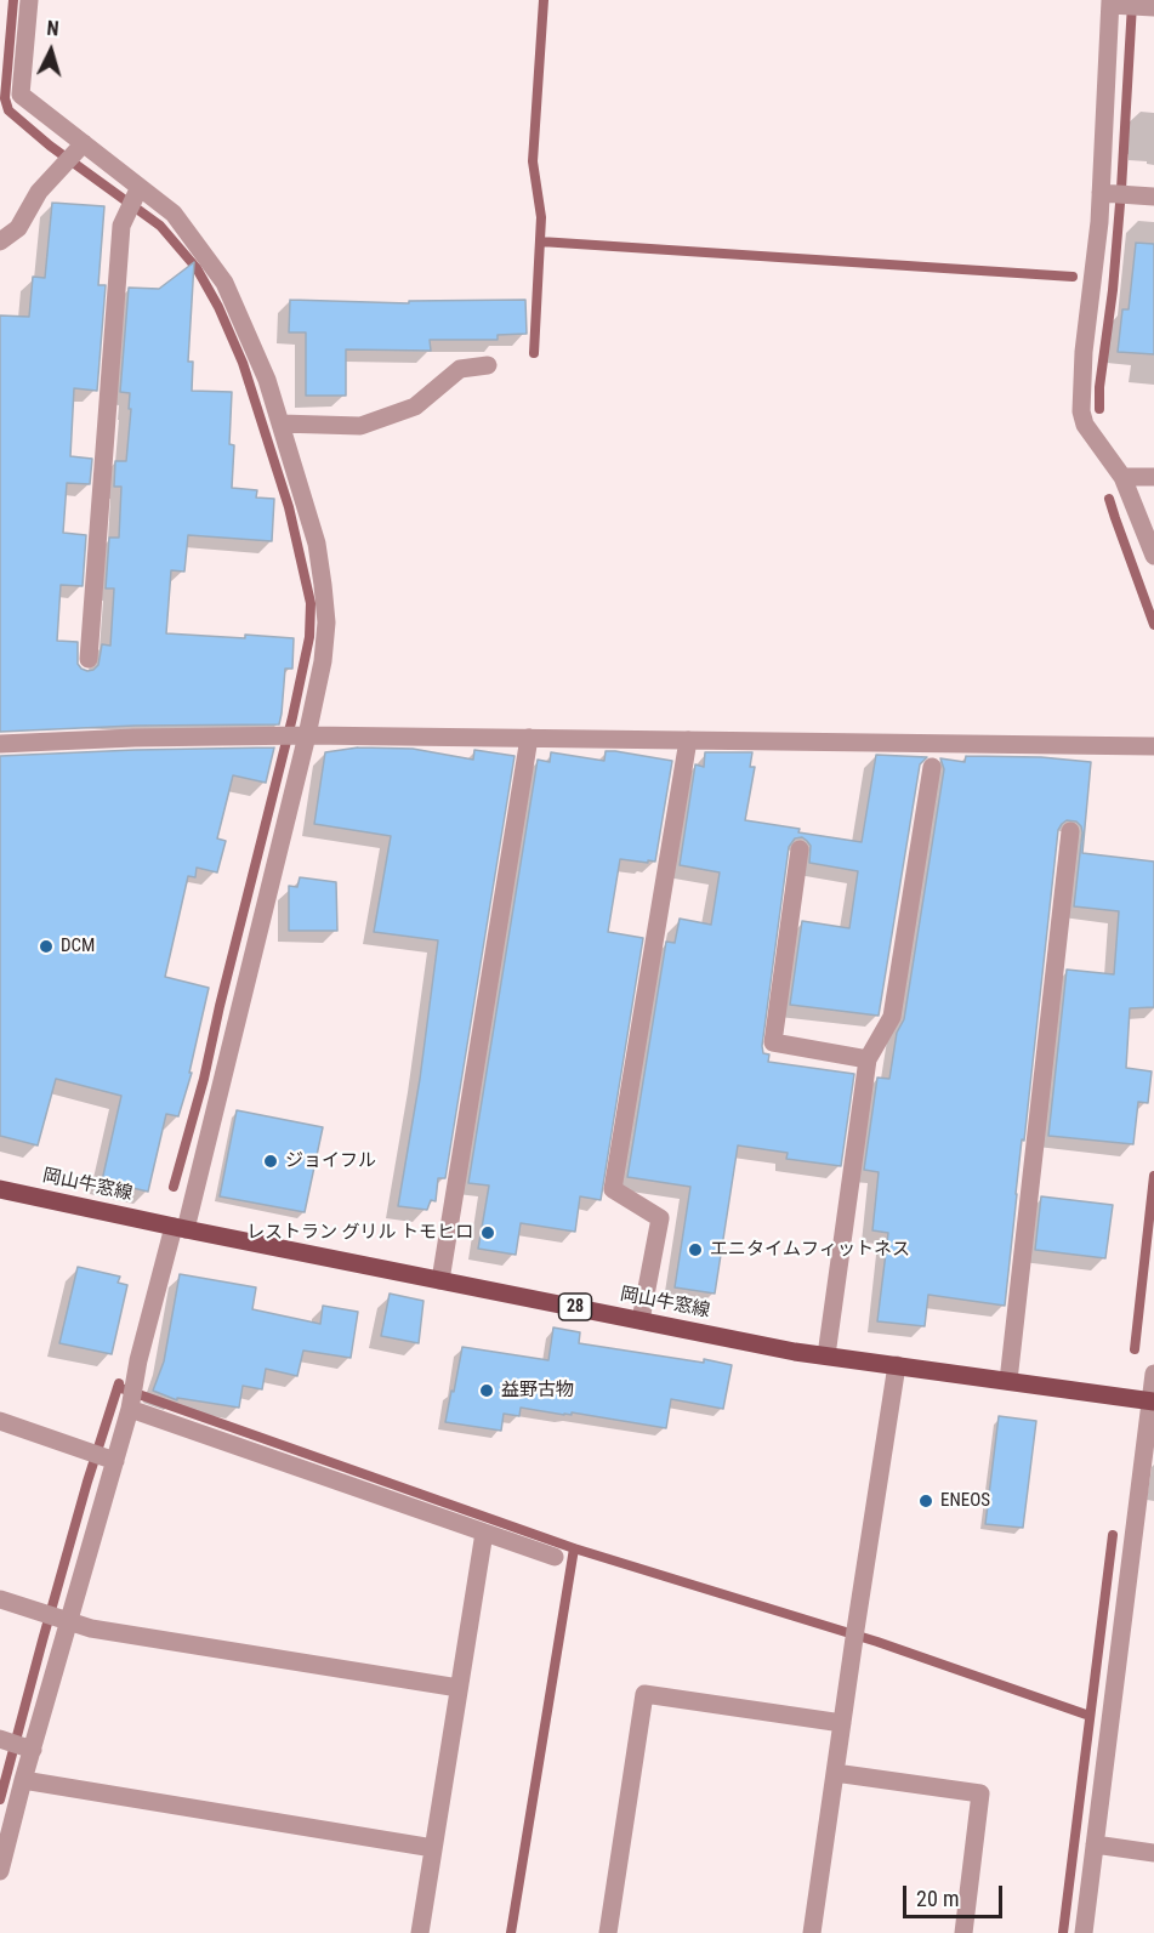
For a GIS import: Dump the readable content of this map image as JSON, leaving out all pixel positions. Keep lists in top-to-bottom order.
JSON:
{
  "streets": {
    "main road": ["岡山牛窓線", "28"]
  },
  "places": [
    "DCM",
    "ジョイフル",
    "レストラン グリル トモヒロ",
    "エニタイムフィットネス",
    "益野古物",
    "ENEOS"
  ],
  "scale_bar": "20 m",
  "north": "top"
}
